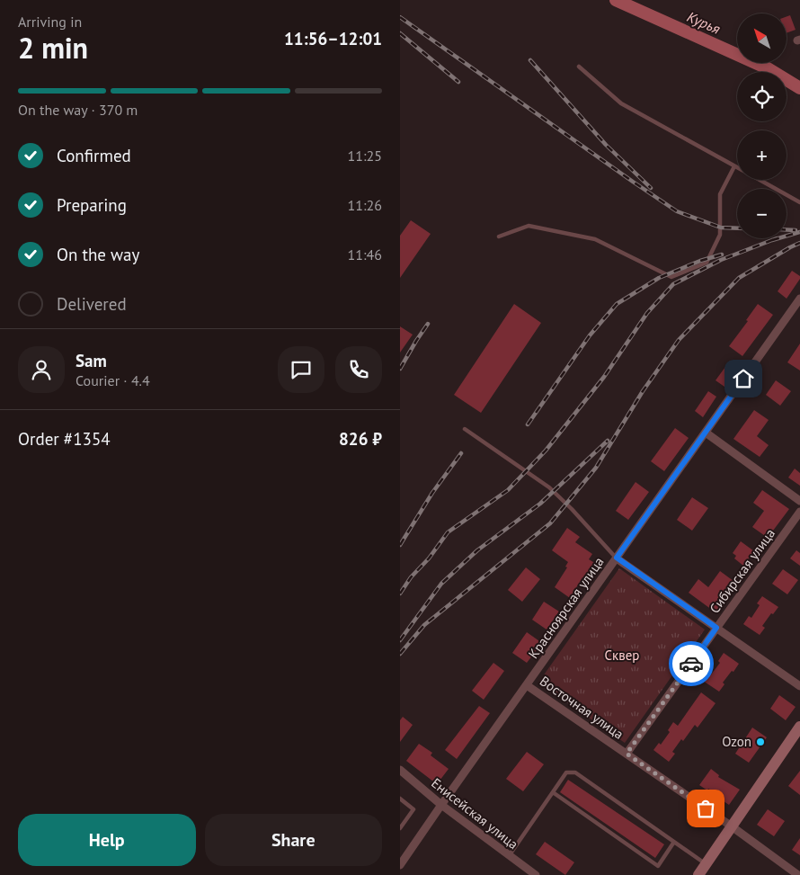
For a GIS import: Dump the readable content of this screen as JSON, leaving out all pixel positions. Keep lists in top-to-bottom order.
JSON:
{
  "streets": {
    "street": [
      "Сибирская улица",
      "Красноярская улица",
      "Восточная улица",
      "Енисейская улица"
    ]
  },
  "crossings": [
    ["Сибирская улица", "Восточная улица"],
    ["Красноярская улица", "Восточная улица"],
    ["Красноярская улица", "Енисейская улица"]
  ],
  "water": ["Курья"],
  "parks": ["Сквер"],
  "places": ["Ozon"],
  "north": "top left",
  "page": {
    "heading": ["2 min", "Arriving in", "11:56–12:01"],
    "panel": [
      "Sam",
      "Courier · 4.4",
      "Order #1354",
      "826 ₽"
    ],
    "map_buttons": ["+", "−"],
    "bar": "On the way · 370 m",
    "list": [
      ["Confirmed", "11:25"],
      ["Preparing", "11:26"],
      ["On the way", "11:46"],
      "Delivered"
    ],
    "buttons": ["Help", "Share"]
  }
}
